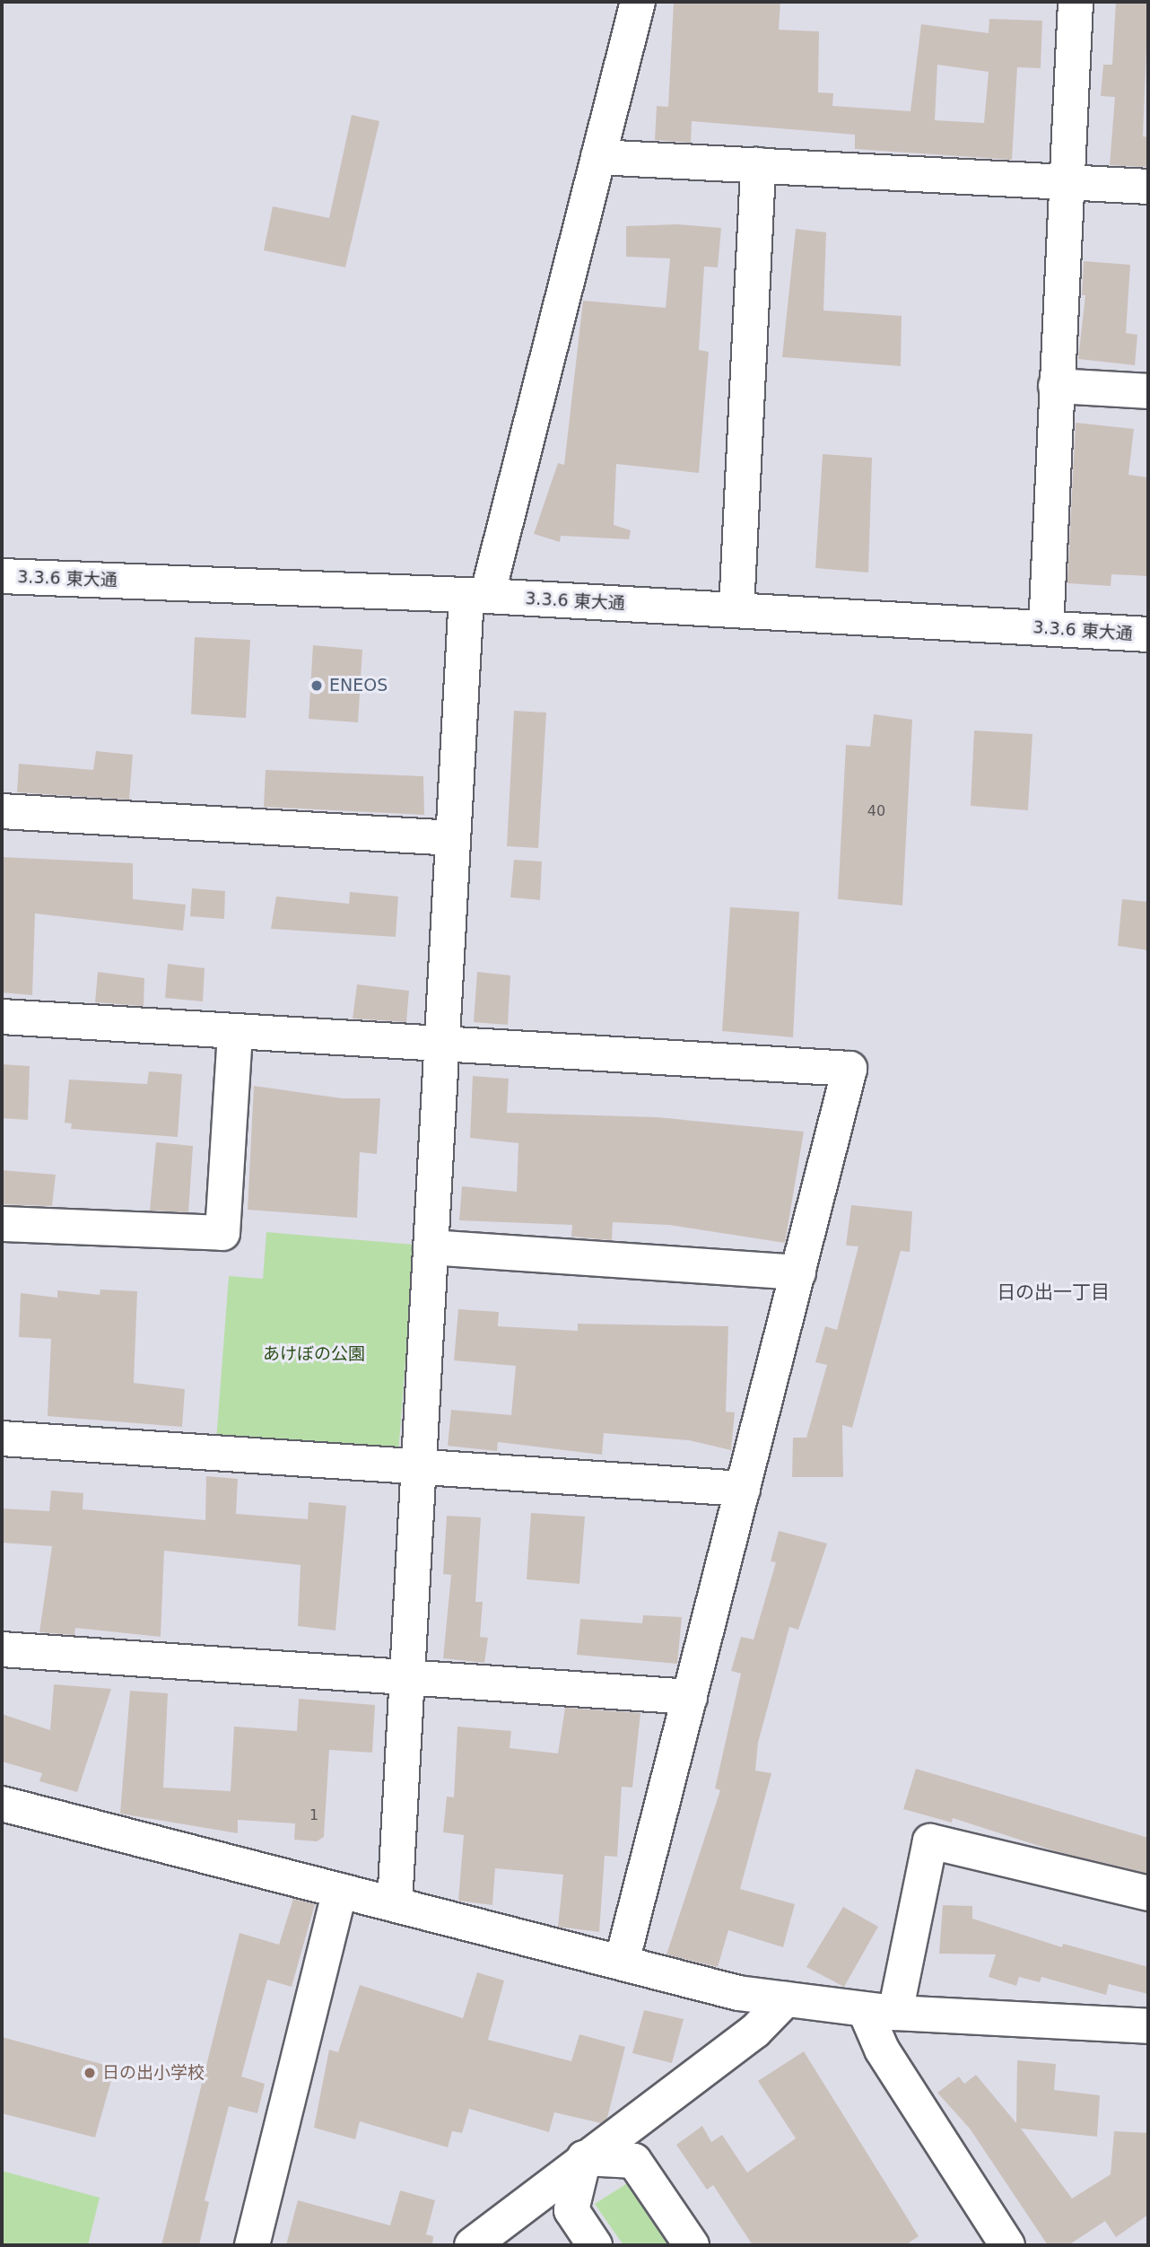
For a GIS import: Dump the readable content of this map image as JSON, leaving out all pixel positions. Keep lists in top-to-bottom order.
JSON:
{
  "streets": {
    "street": ["3.3.6 東大通"]
  },
  "districts": ["日の出一丁目"],
  "parks": ["あけぼの公園"],
  "places": ["ENEOS", "日の出小学校"],
  "house_numbers": ["40", "1"]
}
